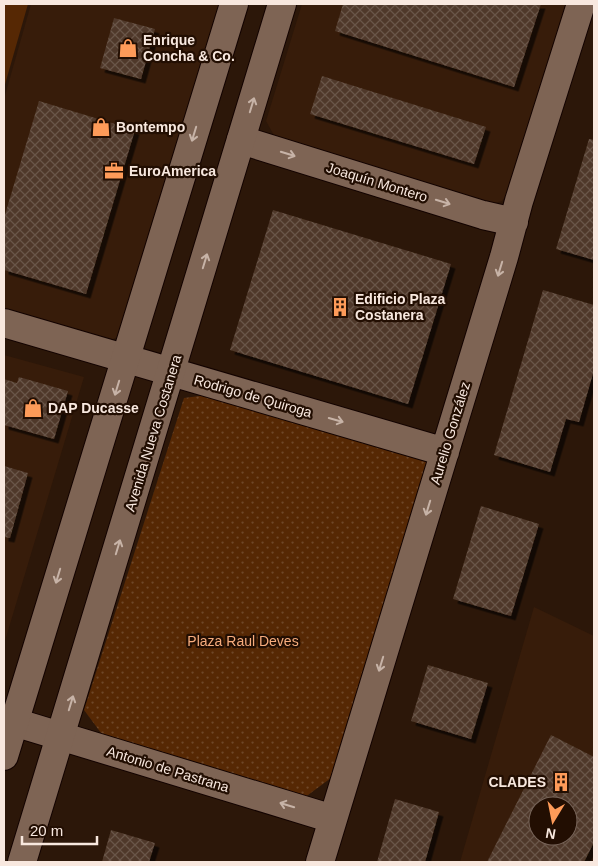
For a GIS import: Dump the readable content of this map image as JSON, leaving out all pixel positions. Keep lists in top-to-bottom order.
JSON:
{
  "streets": {
    "street": [
      "Joaquín Montero",
      "Rodrigo de Quiroga",
      "Avenida Nueva Costanera",
      "Aurelio González",
      "Antonio de Pastrana"
    ]
  },
  "crossings": [
    ["Joaquín Montero", "Avenida Nueva Costanera"],
    ["Joaquín Montero", "Aurelio González"],
    ["Rodrigo de Quiroga", "Avenida Nueva Costanera"],
    ["Rodrigo de Quiroga", "Aurelio González"],
    ["Avenida Nueva Costanera", "Antonio de Pastrana"],
    ["Aurelio González", "Antonio de Pastrana"]
  ],
  "one_way": [
    "Joaquín Montero",
    "Rodrigo de Quiroga",
    "Aurelio González",
    "Antonio de Pastrana"
  ],
  "parks": ["Plaza Raul Deves"],
  "places": {
    "shop": ["Enrique Concha & Co.", "Bontempo", "DAP Ducasse"],
    "office": ["EuroAmerica"],
    "building": ["Edificio Plaza Costanera", "CLADES"]
  },
  "scale_bar": "20 m",
  "north": "bottom"
}
